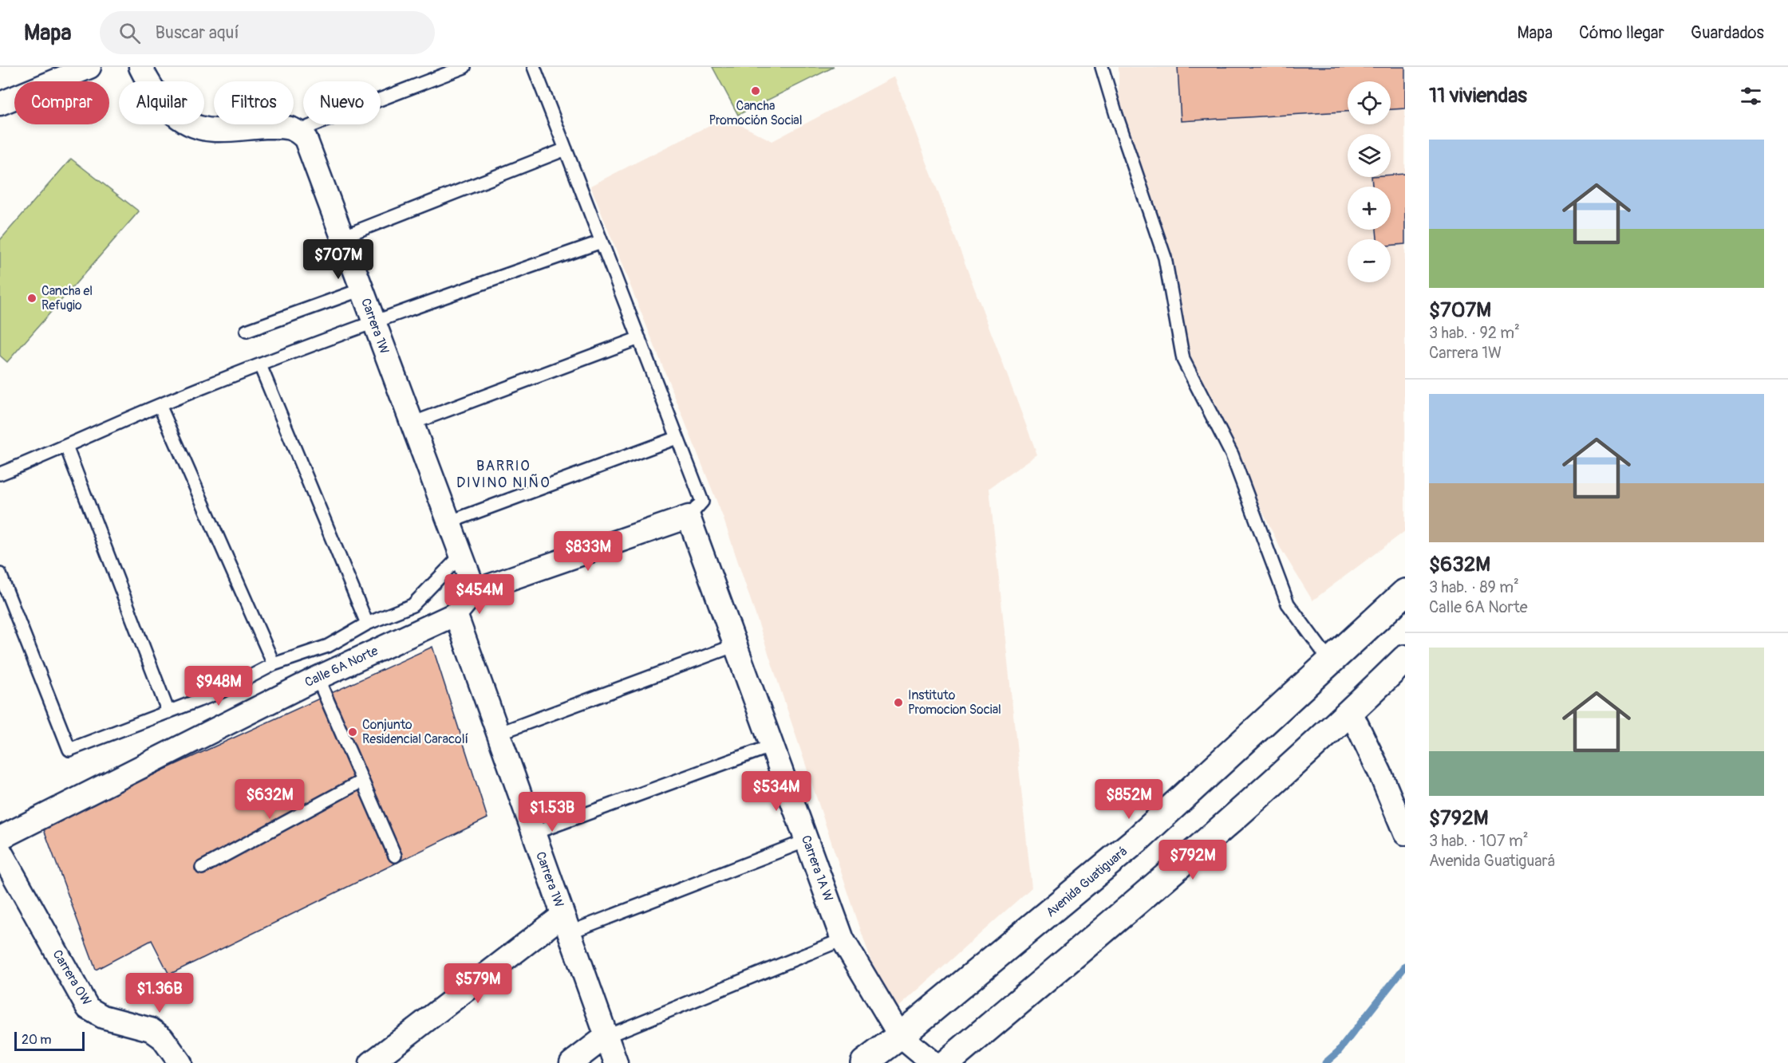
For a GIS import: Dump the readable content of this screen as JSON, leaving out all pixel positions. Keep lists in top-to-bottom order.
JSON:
{
  "streets": {
    "street": [
      "Carrera 1W",
      "Calle 6A Norte",
      "Carrera 1A W",
      "Avenida Guatiguará",
      "Carrera 0W"
    ]
  },
  "crossings": [
    ["Carrera 1W", "Calle 6A Norte"],
    ["Carrera 1A W", "Avenida Guatiguará"]
  ],
  "districts": ["BARRIO DIVINO NIÑO"],
  "places": [
    "Cancha Promoción Social",
    "Cancha el Refugio",
    "Instituto Promocion Social",
    "Conjunto Residencial Caracolí"
  ],
  "scale_bar": "20 m",
  "page": {
    "header": "Mapa",
    "search": "Buscar aquí",
    "nav": ["Mapa", "Cómo llegar", "Guardados"],
    "heading": "11 viviendas",
    "map_buttons": ["+", "−"],
    "chip": [
      "Comprar",
      "Alquilar",
      "Filtros",
      "Nuevo"
    ],
    "list": [
      {
        "name": "$707M",
        "note": "3 hab. · 92 m² · Carrera 1W"
      },
      {
        "name": "$632M",
        "note": "3 hab. · 89 m² · Calle 6A Norte"
      },
      {
        "name": "$792M",
        "note": "3 hab. · 107 m² · Avenida Guatiguará"
      }
    ],
    "price": [
      "$707M",
      "$833M",
      "$454M",
      "$948M",
      "$534M",
      "$632M",
      "$852M",
      "$1.53B",
      "$792M",
      "$579M",
      "$1.36B"
    ],
    "scale": "20 m"
  }
}
